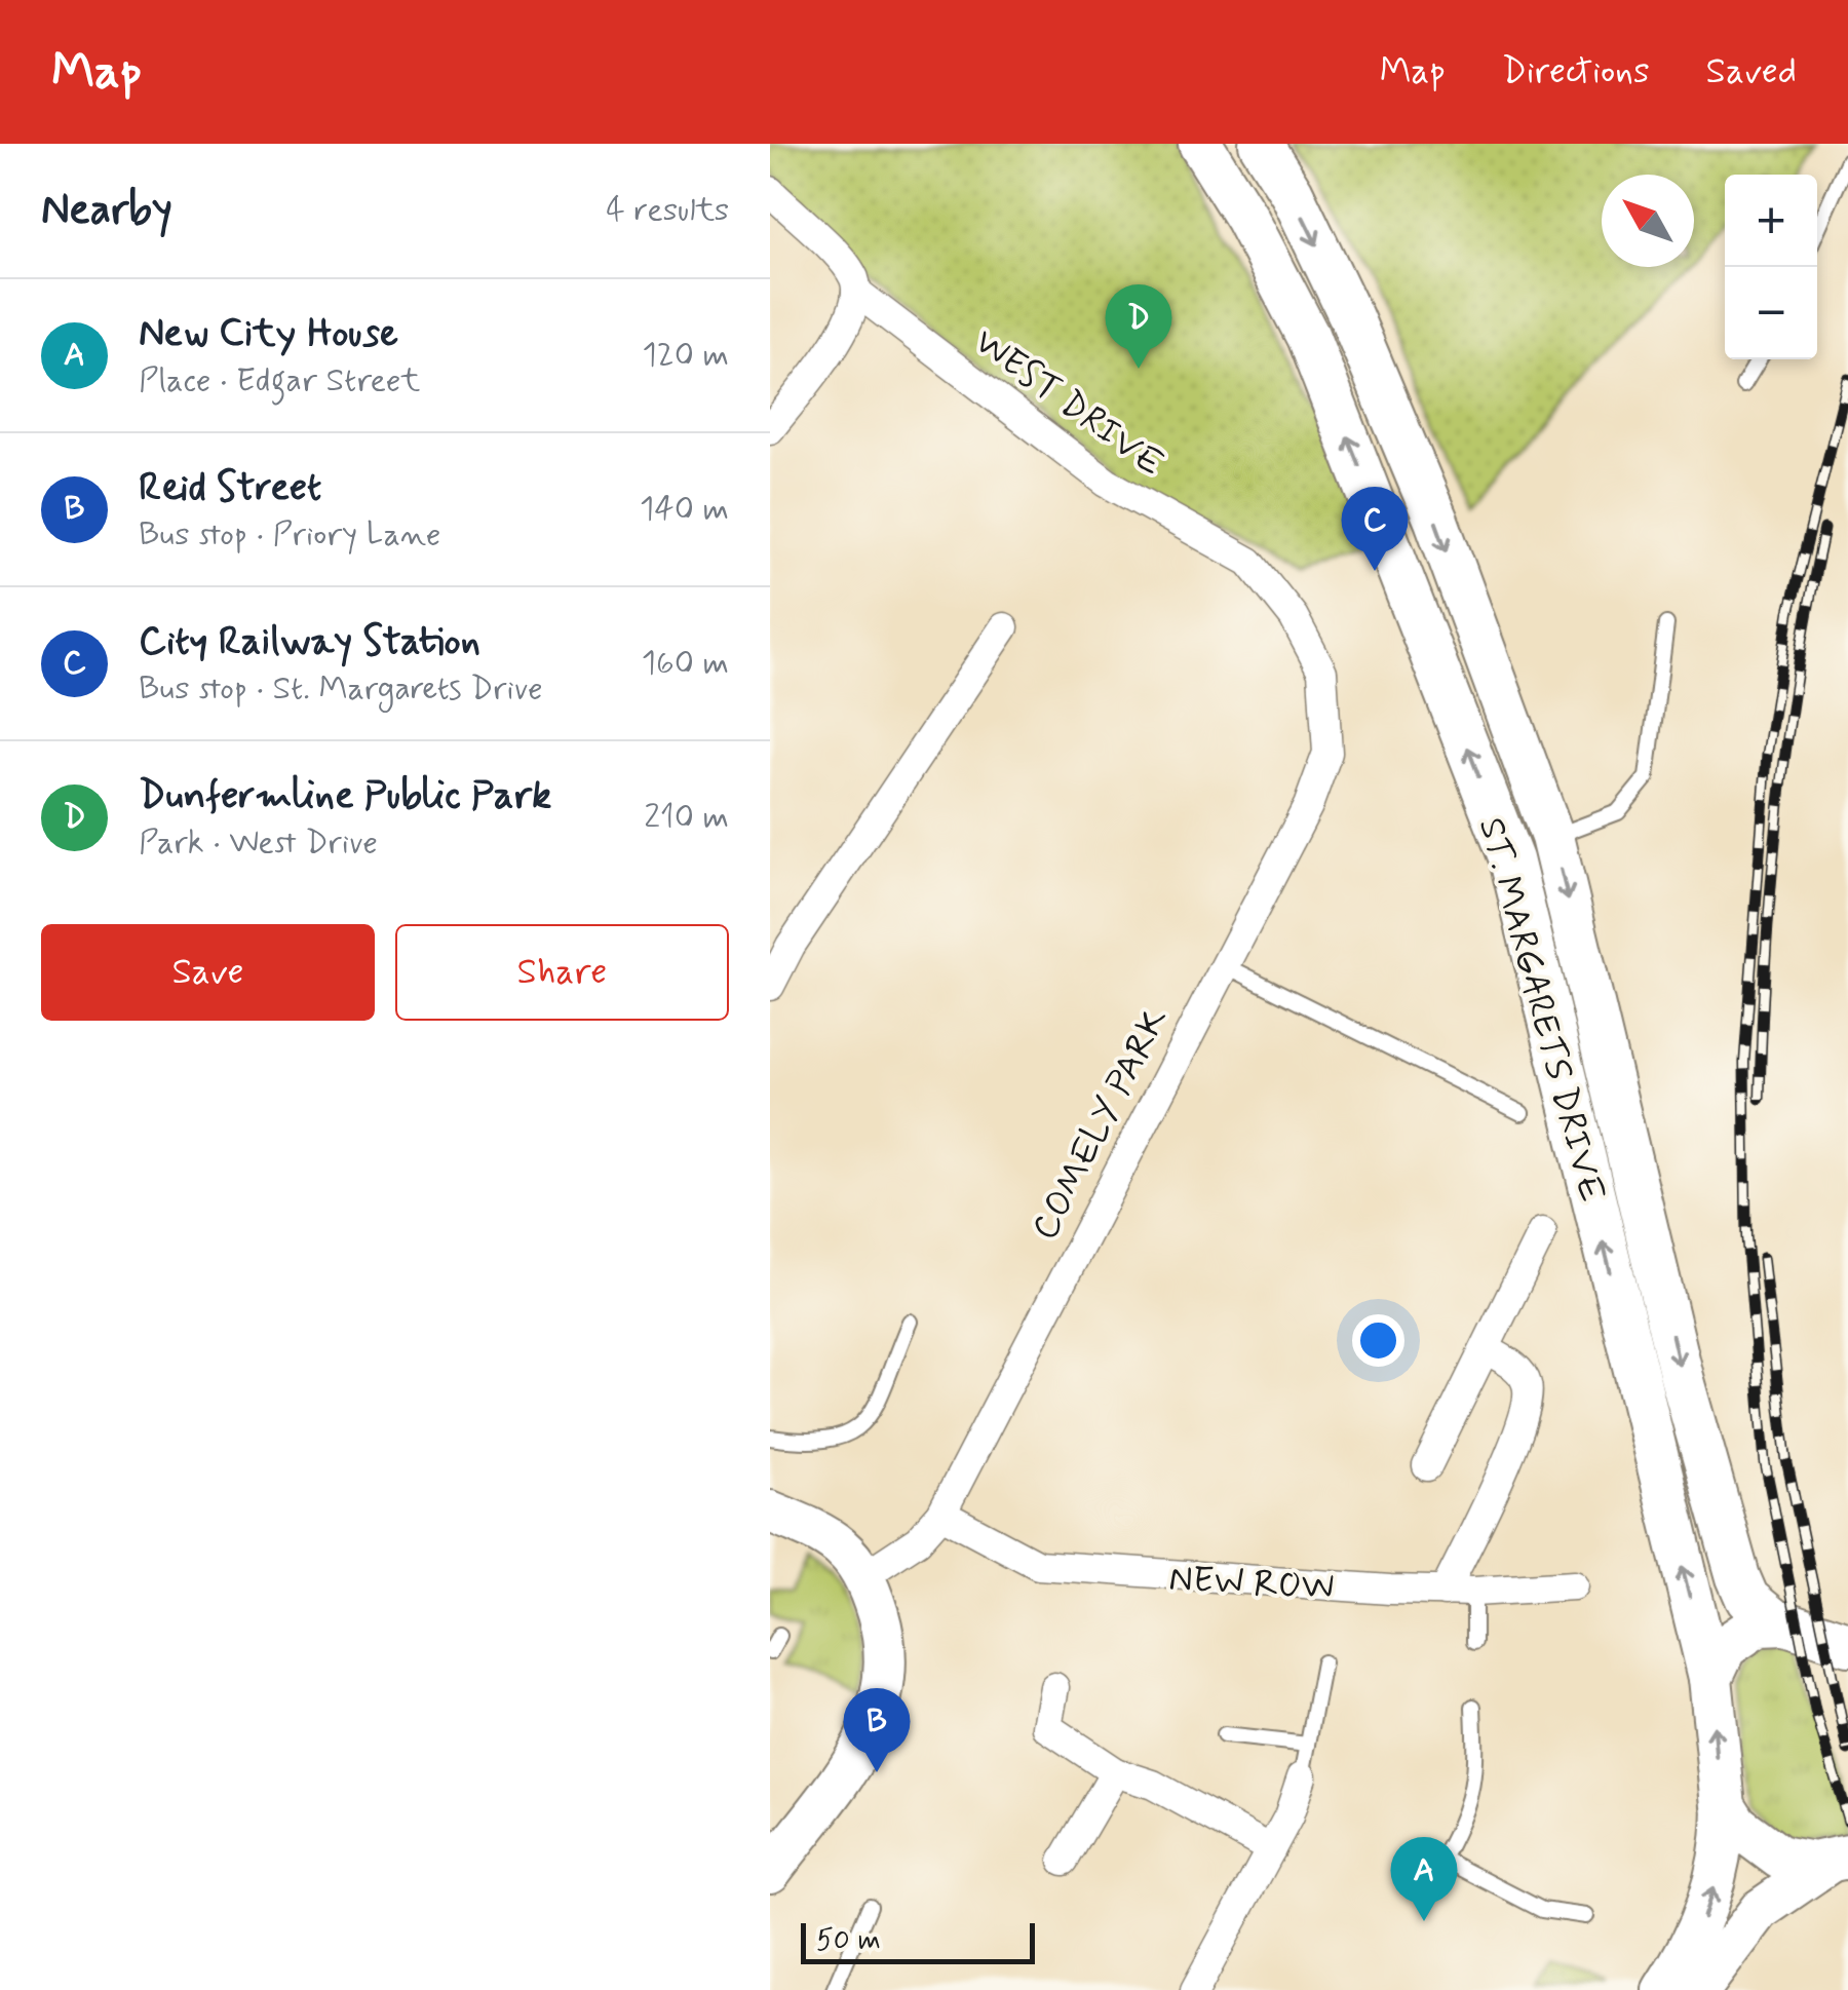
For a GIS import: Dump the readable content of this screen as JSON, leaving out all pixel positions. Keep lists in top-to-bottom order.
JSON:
{
  "streets": {
    "main road": ["ST. MARGARETS DRIVE"],
    "street": ["WEST DRIVE", "COMELY PARK", "NEW ROW"]
  },
  "crossings": [
    ["WEST DRIVE", "COMELY PARK"],
    ["COMELY PARK", "NEW ROW"]
  ],
  "scale_bar": "50 m",
  "north": "top left",
  "page": {
    "header": "Map",
    "nav": ["Map", "Directions", "Saved"],
    "heading": ["Nearby", "4 results"],
    "map_buttons": ["+", "−"],
    "list": [
      {
        "mark": "A",
        "name": "New City House",
        "note": "Place · Edgar Street",
        "value": "120 m"
      },
      {
        "mark": "B",
        "name": "Reid Street",
        "note": "Bus stop · Priory Lane",
        "value": "140 m"
      },
      {
        "mark": "C",
        "name": "City Railway Station",
        "note": "Bus stop · St. Margarets Drive",
        "value": "160 m"
      },
      {
        "mark": "D",
        "name": "Dunfermline Public Park",
        "note": "Park · West Drive",
        "value": "210 m"
      }
    ],
    "pins": [
      "D",
      "C",
      "B",
      "A"
    ],
    "buttons": ["Save", "Share"],
    "scale": "50 m"
  }
}
